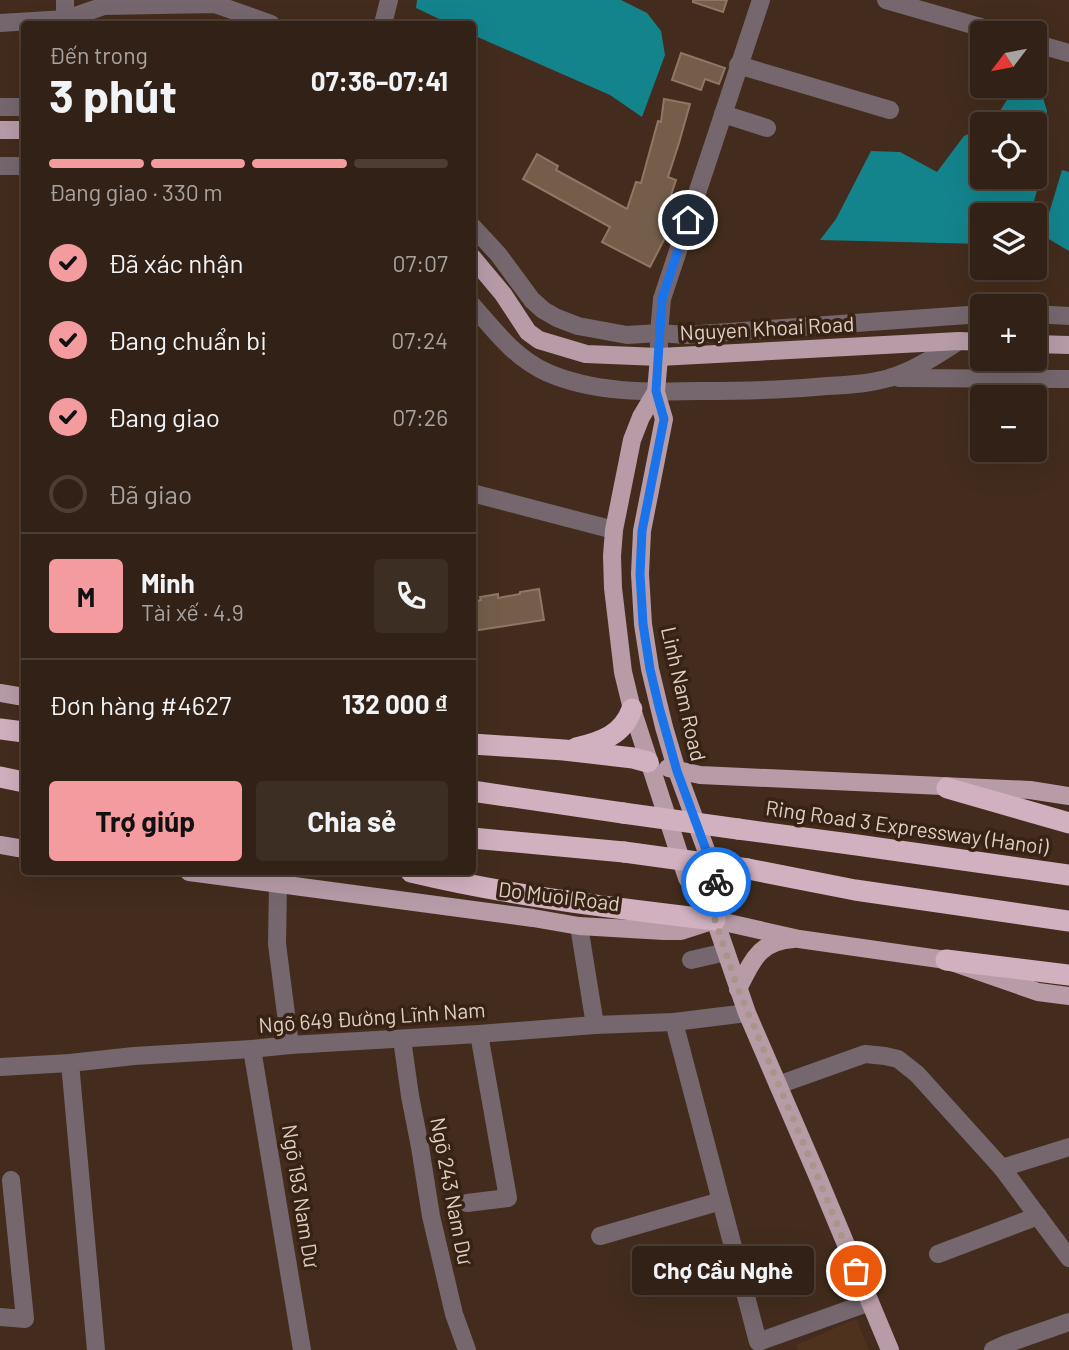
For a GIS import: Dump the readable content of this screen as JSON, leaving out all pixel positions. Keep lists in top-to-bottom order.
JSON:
{
  "streets": {
    "highway": ["Ring Road 3 Expressway (Hanoi)"],
    "main road": ["Nguyen Khoai Road", "Linh Nam Road", "Do Muoi Road"],
    "street": ["Ngõ 649 Đường Lĩnh Nam", "Ngõ 243 Nam Dư", "Ngõ 193 Nam Dư"]
  },
  "crossings": [
    ["Nguyen Khoai Road", "Linh Nam Road"],
    ["Linh Nam Road", "Do Muoi Road"],
    ["Linh Nam Road", "Ngõ 649 Đường Lĩnh Nam"],
    ["Ngõ 649 Đường Lĩnh Nam", "Ngõ 243 Nam Dư"],
    ["Ngõ 649 Đường Lĩnh Nam", "Ngõ 193 Nam Dư"]
  ],
  "places": ["Chợ Cầu Nghè"],
  "north": "bottom left",
  "page": {
    "map_buttons": ["+", "−"],
    "heading": ["3 phút", "Đến trong", "07:36–07:41"],
    "panel": [
      "Minh",
      "Tài xế · 4.9",
      "Đơn hàng #4627",
      "132 000 ₫"
    ],
    "bar": "Đang giao · 330 m",
    "list": [
      ["Đã xác nhận", "07:07"],
      ["Đang chuẩn bị", "07:24"],
      ["Đang giao", "07:26"],
      "Đã giao"
    ],
    "round": "M",
    "buttons": ["Trợ giúp", "Chia sẻ"],
    "bubble": "Chợ Cầu Nghè"
  }
}
